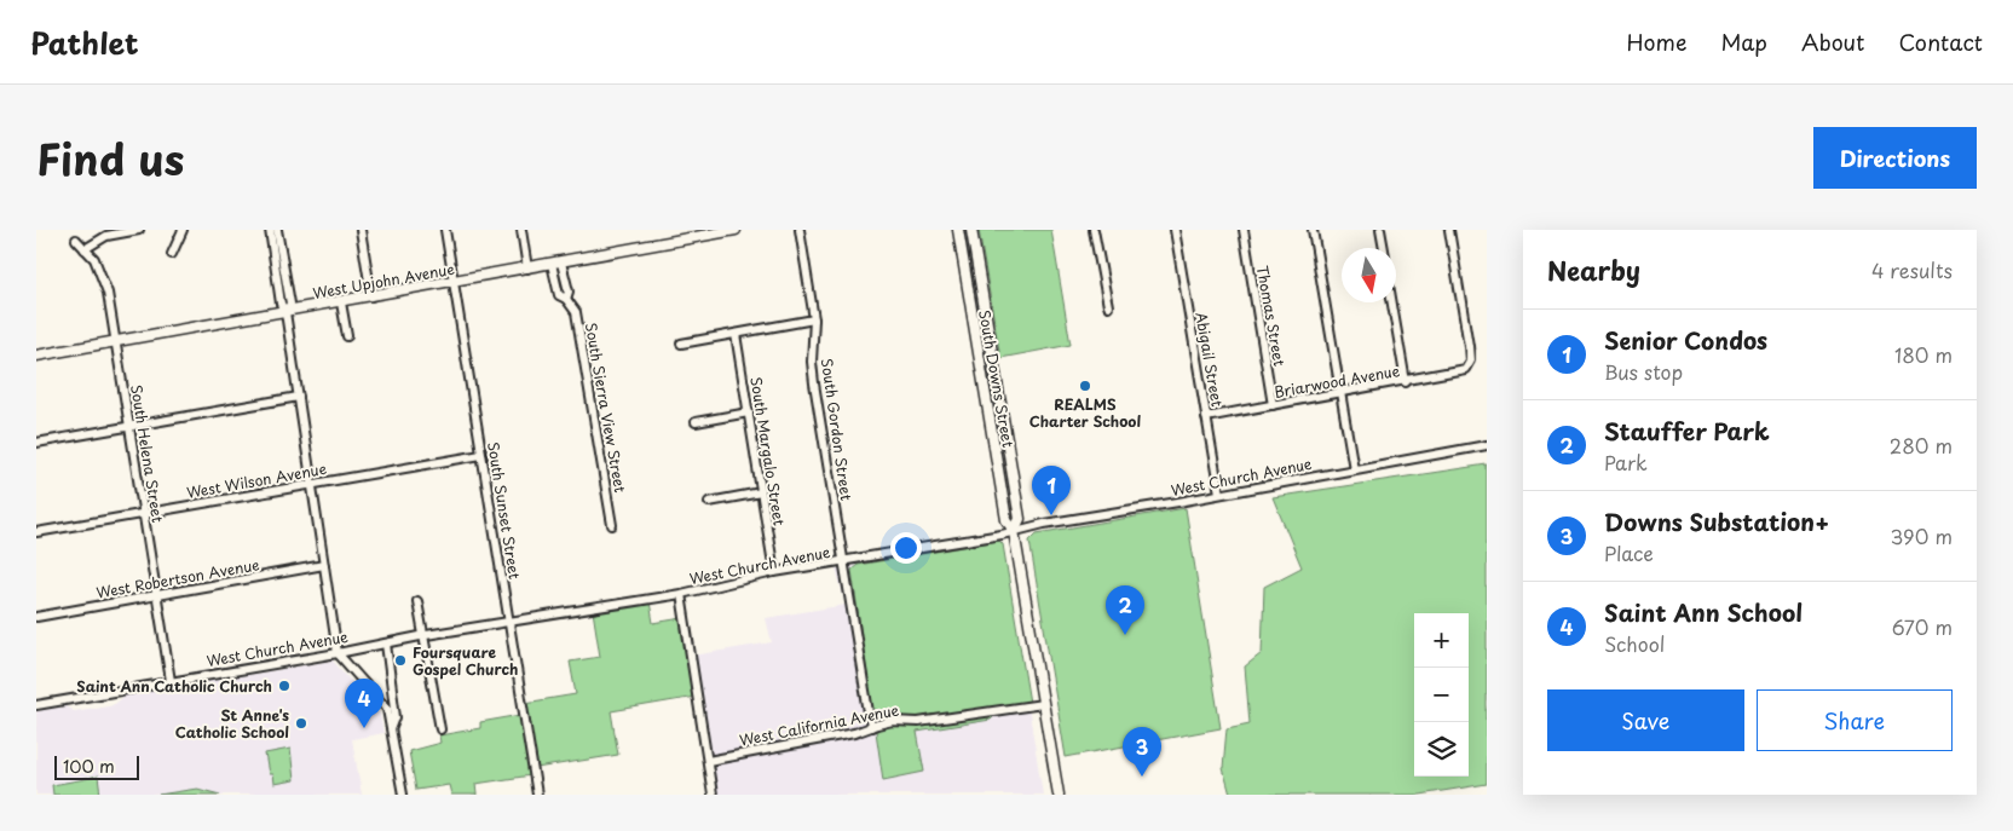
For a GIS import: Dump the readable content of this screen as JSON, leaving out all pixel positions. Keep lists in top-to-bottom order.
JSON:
{
  "streets": {
    "main road": ["West Upjohn Avenue", "South Downs Street"],
    "street": [
      "Thomas Street",
      "Abigail Street",
      "Briarwood Avenue",
      "South Sierra View Street",
      "South Gordon Street",
      "South Margalo Street",
      "South Helena Street",
      "West Church Avenue",
      "West Wilson Avenue",
      "South Sunset Street",
      "West Robertson Avenue",
      "West California Avenue"
    ]
  },
  "crossings": [
    ["West Upjohn Avenue", "South Sierra View Street"],
    ["West Upjohn Avenue", "South Helena Street"],
    ["West Upjohn Avenue", "South Sunset Street"],
    ["Thomas Street", "Briarwood Avenue"],
    ["Abigail Street", "Briarwood Avenue"],
    ["Abigail Street", "West Church Avenue"],
    ["South Downs Street", "West Church Avenue"],
    ["South Downs Street", "West California Avenue"],
    ["South Gordon Street", "West Church Avenue"],
    ["South Gordon Street", "West California Avenue"],
    ["South Margalo Street", "West Church Avenue"],
    ["South Helena Street", "West Church Avenue"],
    ["South Helena Street", "West Wilson Avenue"],
    ["South Helena Street", "West Robertson Avenue"],
    ["West Church Avenue", "South Sunset Street"],
    ["West Wilson Avenue", "South Sunset Street"]
  ],
  "places": [
    "REALMS Charter School",
    "Foursquare Gospel Church",
    "Saint Ann Catholic Church",
    "St Anne's Catholic School"
  ],
  "scale_bar": "100 m",
  "north": "bottom",
  "page": {
    "header": "Pathlet",
    "nav": [
      "Home",
      "Map",
      "About",
      "Contact"
    ],
    "title": "Find us",
    "buttons": [
      "Directions",
      ["Save", "Share"]
    ],
    "heading": ["Nearby", "4 results"],
    "list": [
      {
        "mark": "1",
        "name": "Senior Condos",
        "note": "Bus stop",
        "value": "180 m"
      },
      {
        "mark": "2",
        "name": "Stauffer Park",
        "note": "Park",
        "value": "280 m"
      },
      {
        "mark": "3",
        "name": "Downs Substation+",
        "note": "Place",
        "value": "390 m"
      },
      {
        "mark": "4",
        "name": "Saint Ann School",
        "note": "School",
        "value": "670 m"
      }
    ],
    "pins": [
      "1",
      "2",
      "4",
      "3"
    ],
    "map_buttons": ["+", "−"],
    "scale": "100 m"
  }
}
